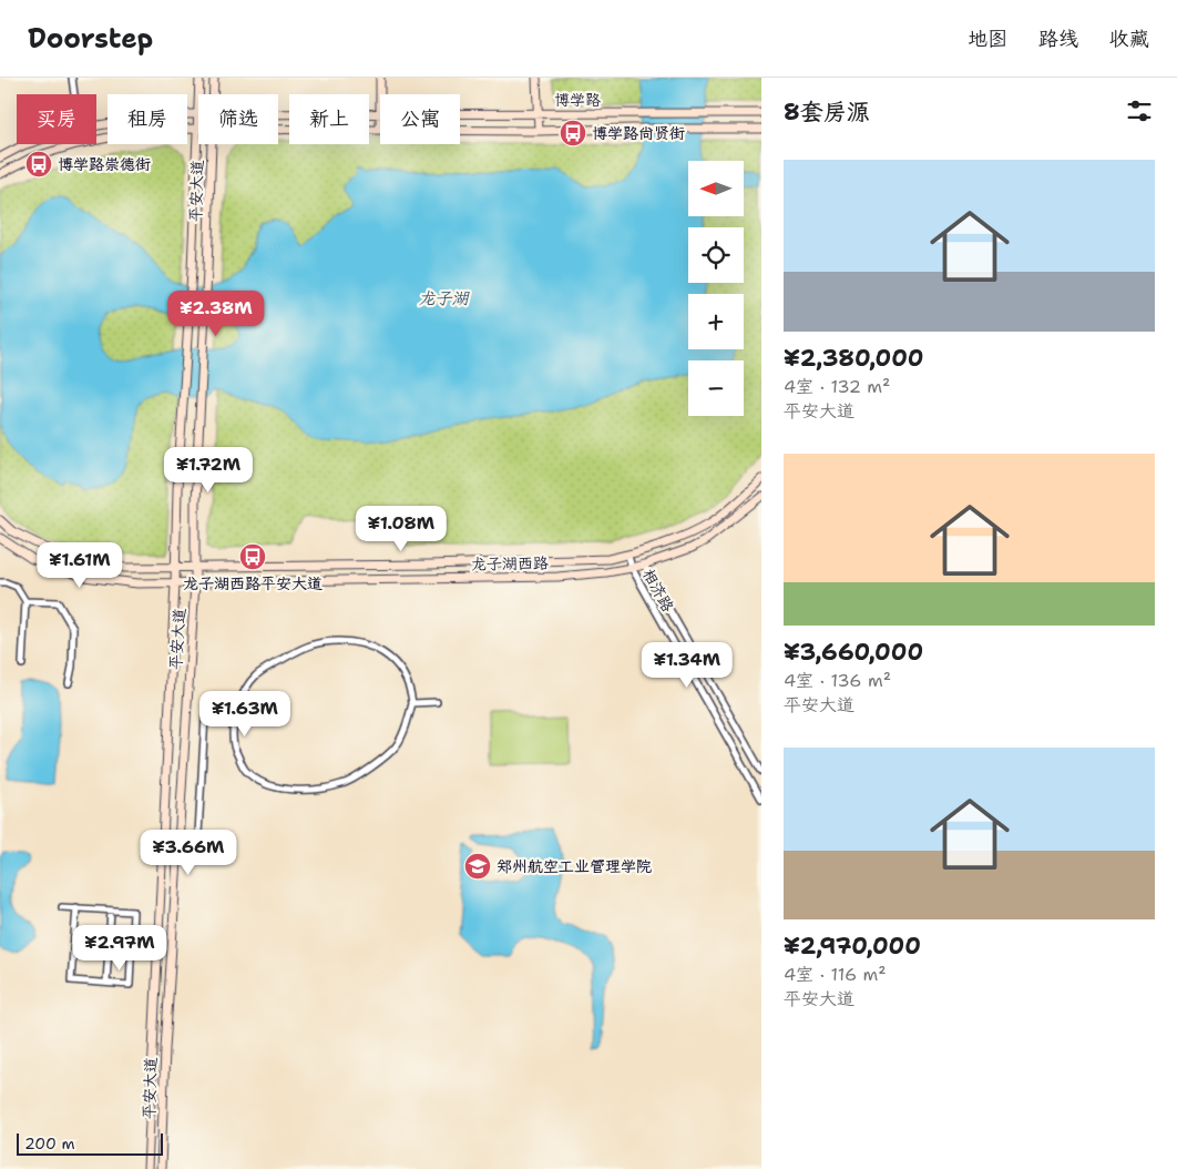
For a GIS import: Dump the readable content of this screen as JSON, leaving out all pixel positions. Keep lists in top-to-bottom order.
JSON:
{
  "streets": {
    "main road": ["博学路", "平安大道", "龙子湖西路"],
    "street": ["相济路"]
  },
  "crossings": [
    ["博学路", "平安大道"],
    ["平安大道", "龙子湖西路"],
    ["龙子湖西路", "相济路"]
  ],
  "water": ["龙子湖"],
  "places": {
    "bus stop": ["博学路尚贤街", "博学路崇德街", "龙子湖西路平安大道"],
    "school or university": ["郑州航空工业管理学院"]
  },
  "scale_bar": "200 m",
  "north": "left",
  "page": {
    "header": "Doorstep",
    "nav": ["地图", "路线", "收藏"],
    "heading": "8套房源",
    "chip": [
      "买房",
      "租房",
      "筛选",
      "新上",
      "公寓"
    ],
    "list": [
      {
        "name": "¥2,380,000",
        "note": "4室 · 132 m² · 平安大道"
      },
      {
        "name": "¥3,660,000",
        "note": "4室 · 136 m² · 平安大道"
      },
      {
        "name": "¥2,970,000",
        "note": "4室 · 116 m² · 平安大道"
      }
    ],
    "map_buttons": ["+", "−"],
    "price": [
      "¥2.38M",
      "¥1.72M",
      "¥1.08M",
      "¥1.61M",
      "¥1.34M",
      "¥1.63M",
      "¥3.66M",
      "¥2.97M"
    ],
    "scale": "200 m"
  }
}
